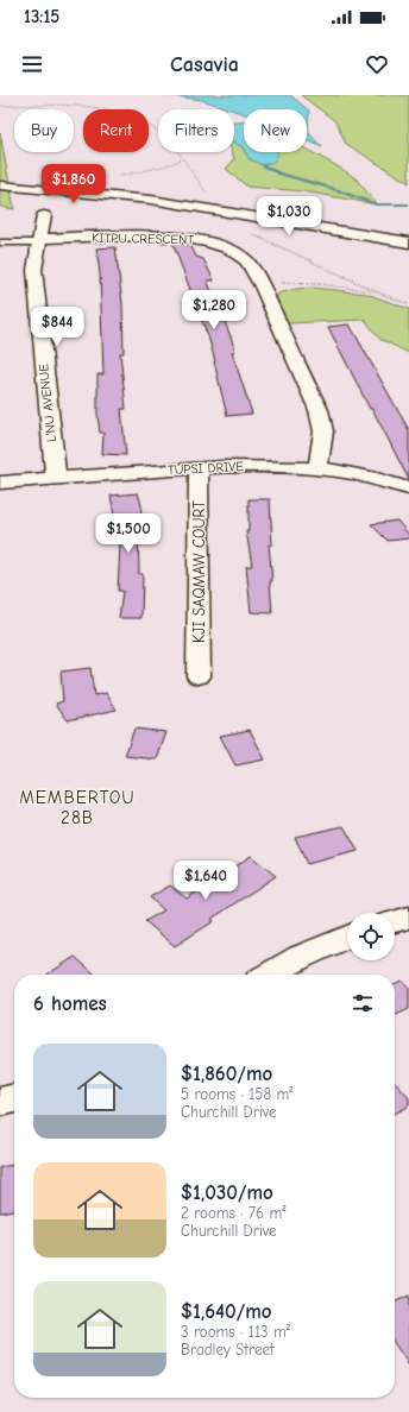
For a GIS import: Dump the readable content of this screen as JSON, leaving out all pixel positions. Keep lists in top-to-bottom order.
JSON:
{
  "streets": {
    "street": [
      "KITPU CRESCENT",
      "L'NU AVENUE",
      "TUPSI DRIVE",
      "KJI SAQMAW COURT"
    ]
  },
  "crossings": [
    ["KITPU CRESCENT", "L'NU AVENUE"],
    ["KITPU CRESCENT", "TUPSI DRIVE"],
    ["L'NU AVENUE", "TUPSI DRIVE"],
    ["TUPSI DRIVE", "KJI SAQMAW COURT"]
  ],
  "districts": ["MEMBERTOU 28B"],
  "page": {
    "status": "13:15",
    "header": "Casavia",
    "chip": [
      "Buy",
      "Rent",
      "Filters",
      "New"
    ],
    "price": [
      "$1,860",
      "$1,030",
      "$1,280",
      "$844",
      "$1,500",
      "$1,640"
    ],
    "heading": "6 homes",
    "list": [
      {
        "name": "$1,860/mo",
        "note": "5 rooms · 158 m² · Churchill Drive"
      },
      {
        "name": "$1,030/mo",
        "note": "2 rooms · 76 m² · Churchill Drive"
      },
      {
        "name": "$1,640/mo",
        "note": "3 rooms · 113 m² · Bradley Street"
      }
    ]
  }
}
